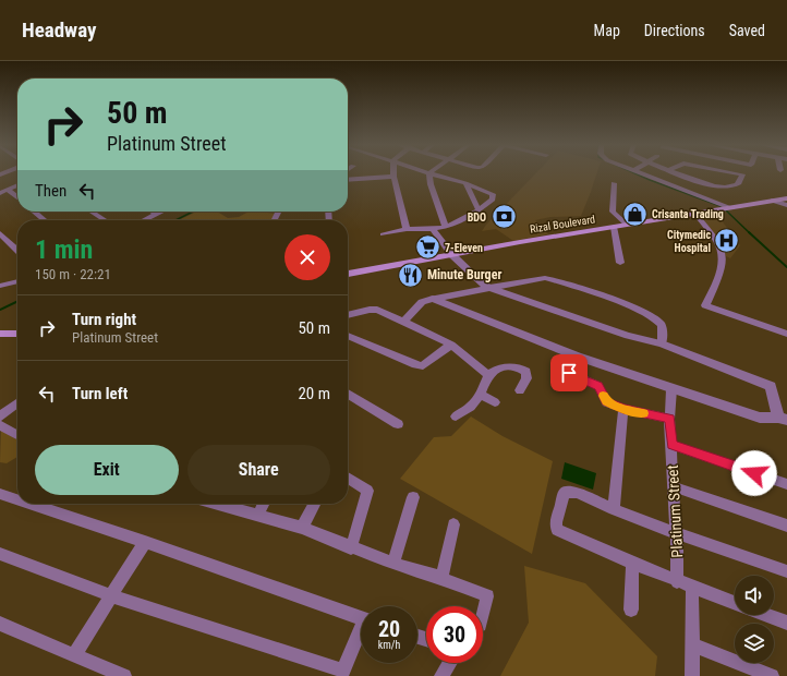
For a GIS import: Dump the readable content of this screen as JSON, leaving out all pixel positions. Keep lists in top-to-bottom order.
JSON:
{
  "streets": {
    "main road": ["Rizal Boulevard"],
    "street": ["Platinum Street"]
  },
  "places": {
    "shop": ["Crisanta Trading"],
    "bank": ["BDO"],
    "hospital": ["Citymedic Hospital"],
    "supermarket": ["7-Eleven"],
    "restaurant": ["Minute Burger"]
  },
  "page": {
    "header": "Headway",
    "nav": ["Map", "Directions", "Saved"],
    "turn": ["50 m", "Platinum Street"],
    "then": "Then",
    "heading": ["1 min", "150 m · 22:21"],
    "list": [
      {
        "name": "Turn right",
        "note": "Platinum Street",
        "value": "50 m"
      },
      {
        "name": "Turn left",
        "value": "20 m"
      }
    ],
    "buttons": ["Exit", "Share"],
    "speed": "20 km/h",
    "limit": "30"
  }
}
